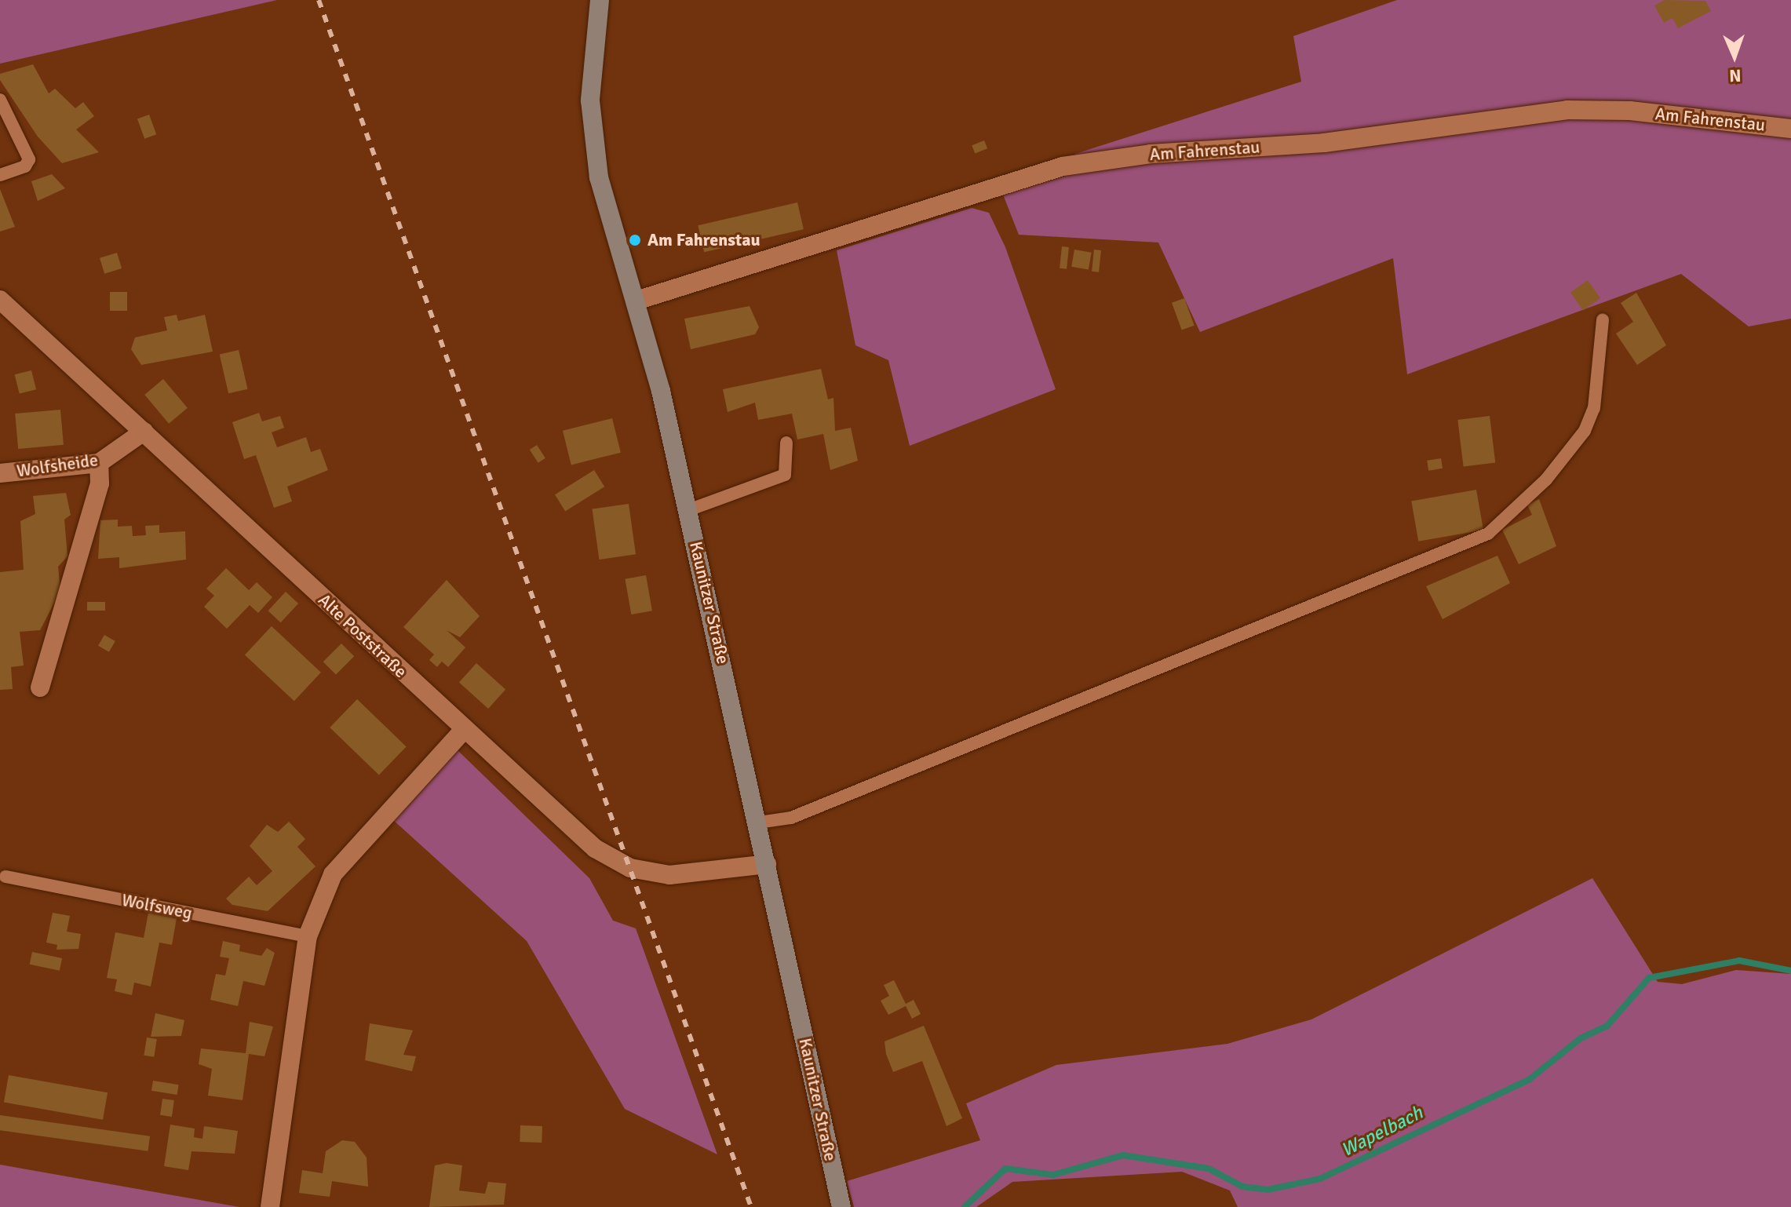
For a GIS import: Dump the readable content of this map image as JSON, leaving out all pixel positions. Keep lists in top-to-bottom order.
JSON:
{
  "streets": {
    "street": [
      "Am Fahrenstau",
      "Wolfsheide",
      "Kaunitzer Straße",
      "Alte Poststraße"
    ],
    "lane": ["Wolfsweg"]
  },
  "crossings": [
    ["Am Fahrenstau", "Kaunitzer Straße"],
    ["Wolfsheide", "Alte Poststraße"],
    ["Kaunitzer Straße", "Alte Poststraße"]
  ],
  "water": ["Wapelbach"],
  "places": ["Am Fahrenstau"],
  "north": "bottom"
}
